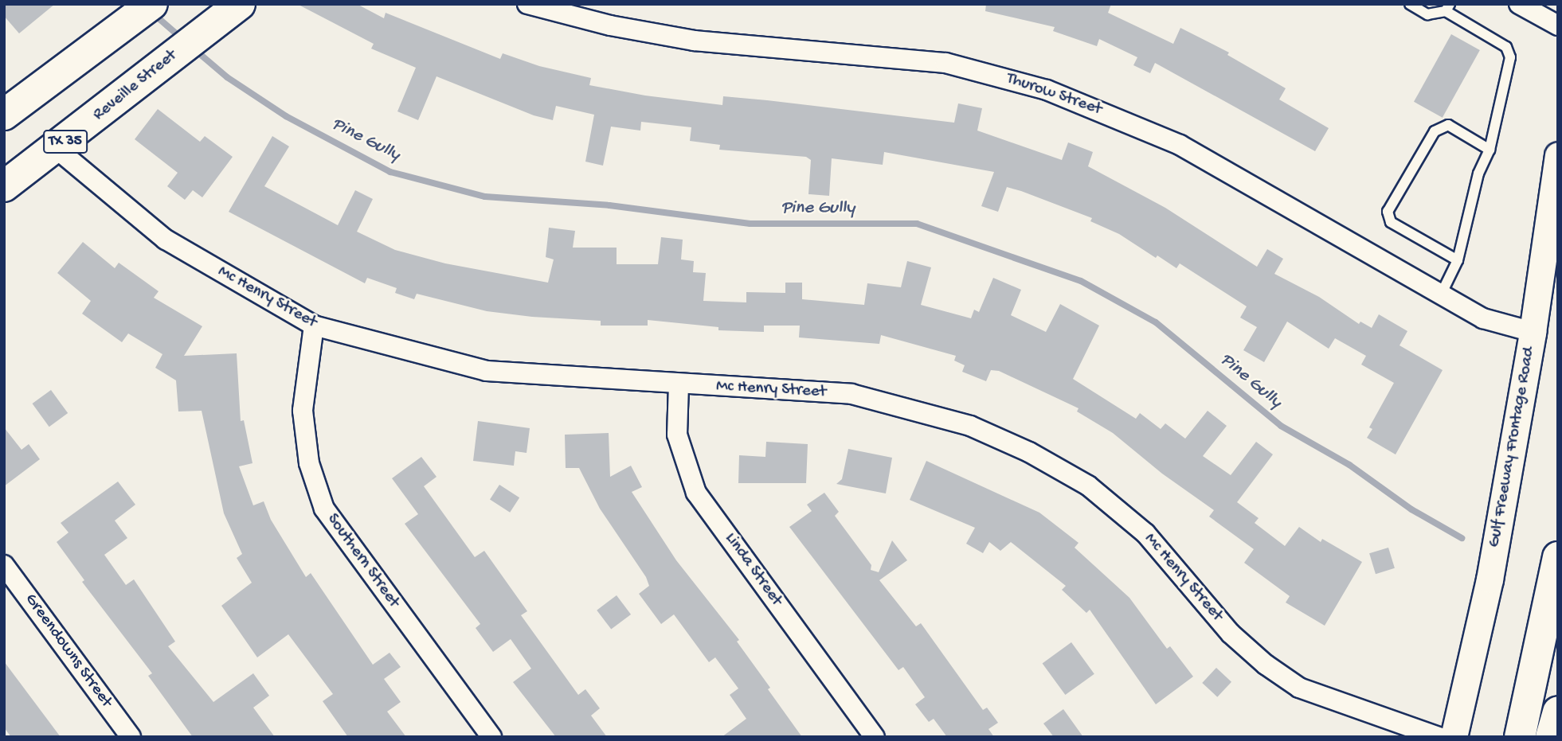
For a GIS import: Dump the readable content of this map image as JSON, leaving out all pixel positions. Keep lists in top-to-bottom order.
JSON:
{
  "streets": {
    "main road": ["Reveille Street", "TX 35", "Gulf Freeway Frontage Road"],
    "street": [
      "Thurow Street",
      "Mc Henry Street",
      "Southern Street",
      "Linda Street",
      "Greendowns Street"
    ]
  },
  "crossings": [
    ["Reveille Street", "Mc Henry Street"],
    ["Thurow Street", "Gulf Freeway Frontage Road"],
    ["Mc Henry Street", "Southern Street"],
    ["Mc Henry Street", "Linda Street"]
  ],
  "water": ["Pine Gully"]
}
